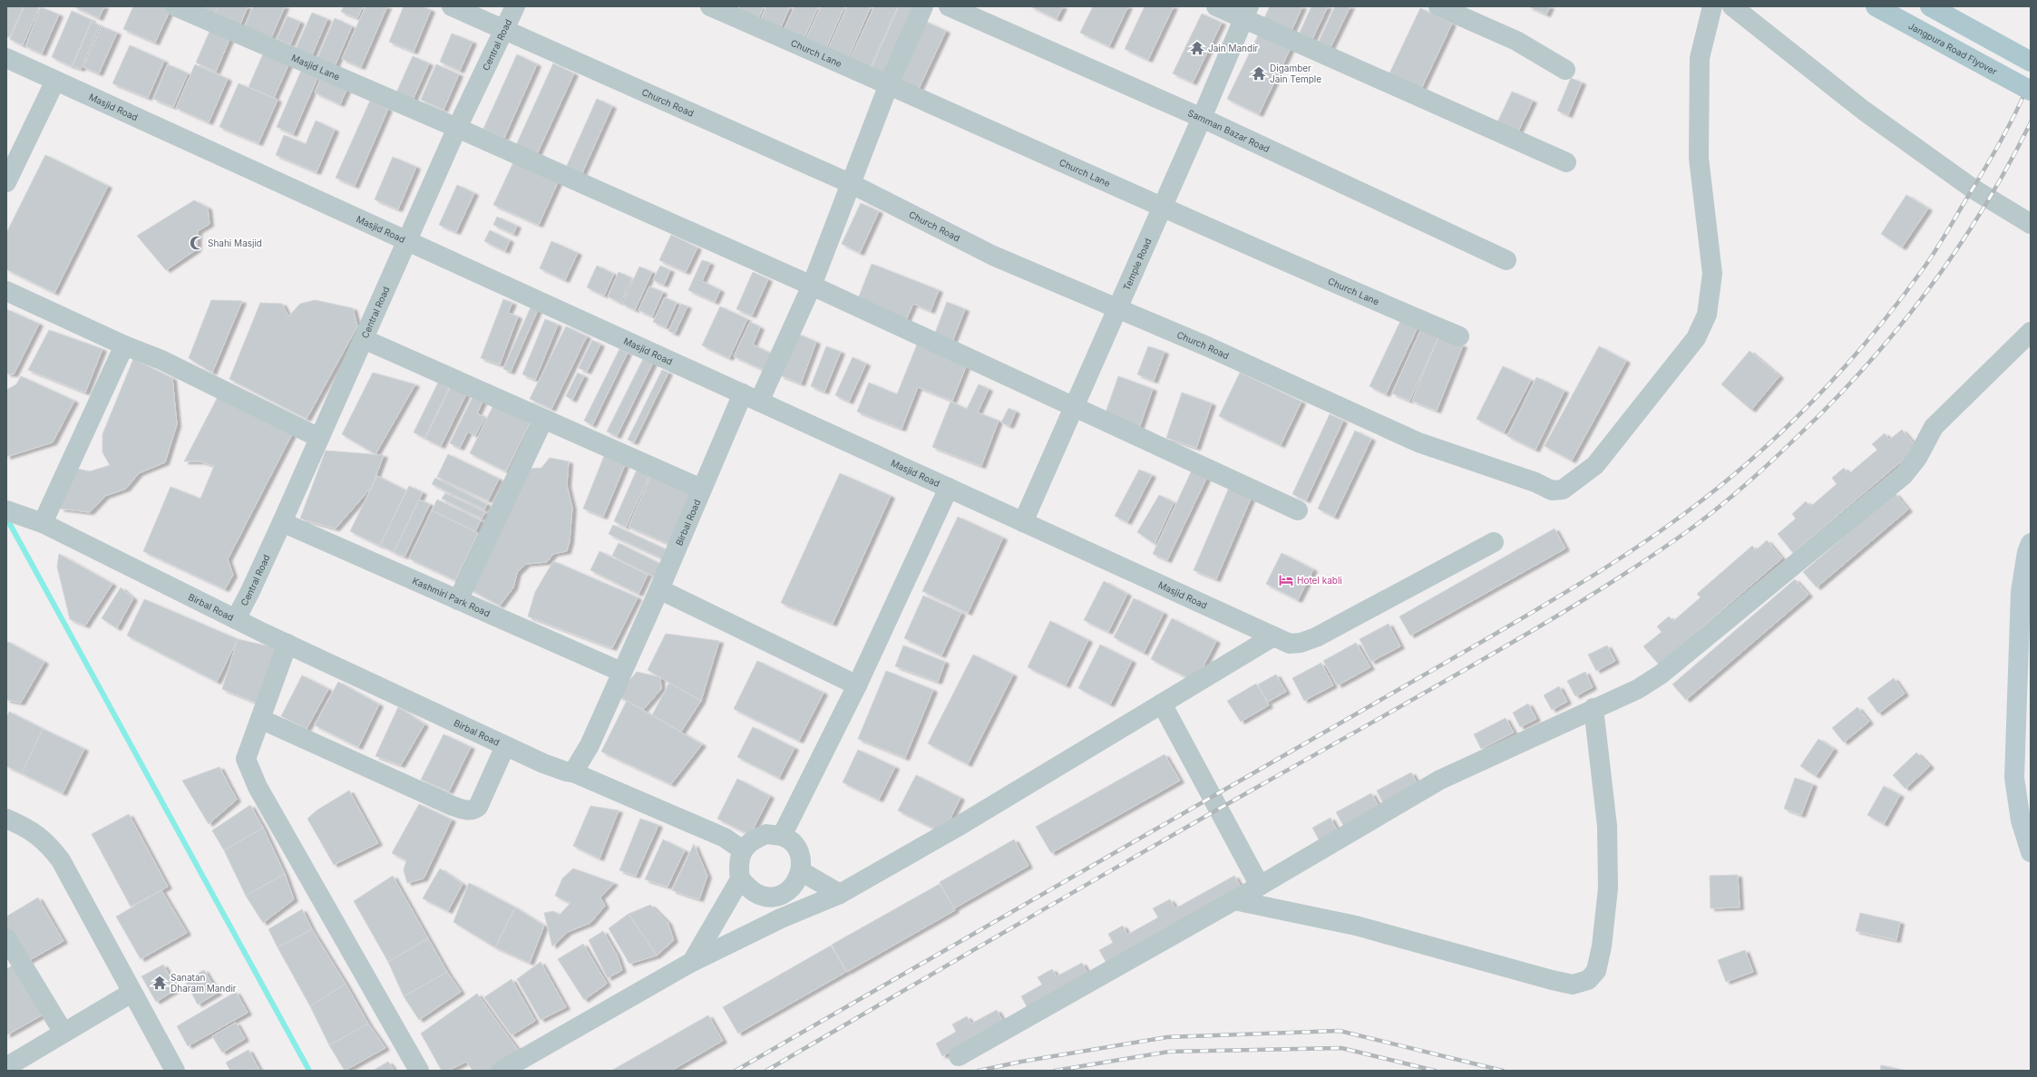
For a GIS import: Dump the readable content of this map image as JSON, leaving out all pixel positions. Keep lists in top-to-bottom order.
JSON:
{
  "streets": {
    "main road": ["Jangpura Road Flyover"],
    "street": [
      "Central Road",
      "Church Lane",
      "Masjid Lane",
      "Church Road",
      "Masjid Road",
      "Samman Bazar Road",
      "Temple Road",
      "Birbal Road",
      "Kashmiri Park Road"
    ]
  },
  "crossings": [
    ["Central Road", "Masjid Lane"],
    ["Central Road", "Church Road"],
    ["Central Road", "Masjid Road"],
    ["Central Road", "Birbal Road"],
    ["Central Road", "Kashmiri Park Road"],
    ["Church Lane", "Temple Road"],
    ["Church Lane", "Birbal Road"],
    ["Masjid Lane", "Temple Road"],
    ["Masjid Lane", "Birbal Road"],
    ["Church Road", "Temple Road"],
    ["Church Road", "Birbal Road"],
    ["Masjid Road", "Temple Road"],
    ["Masjid Road", "Birbal Road"],
    ["Samman Bazar Road", "Temple Road"],
    ["Birbal Road", "Kashmiri Park Road"]
  ],
  "places": {
    "temple": ["Jain Mandir", "Digamber Jain Temple", "Sanatan Dharam Mandir"],
    "mosque": ["Shahi Masjid"],
    "hotel": ["Hotel kabli"]
  }
}
